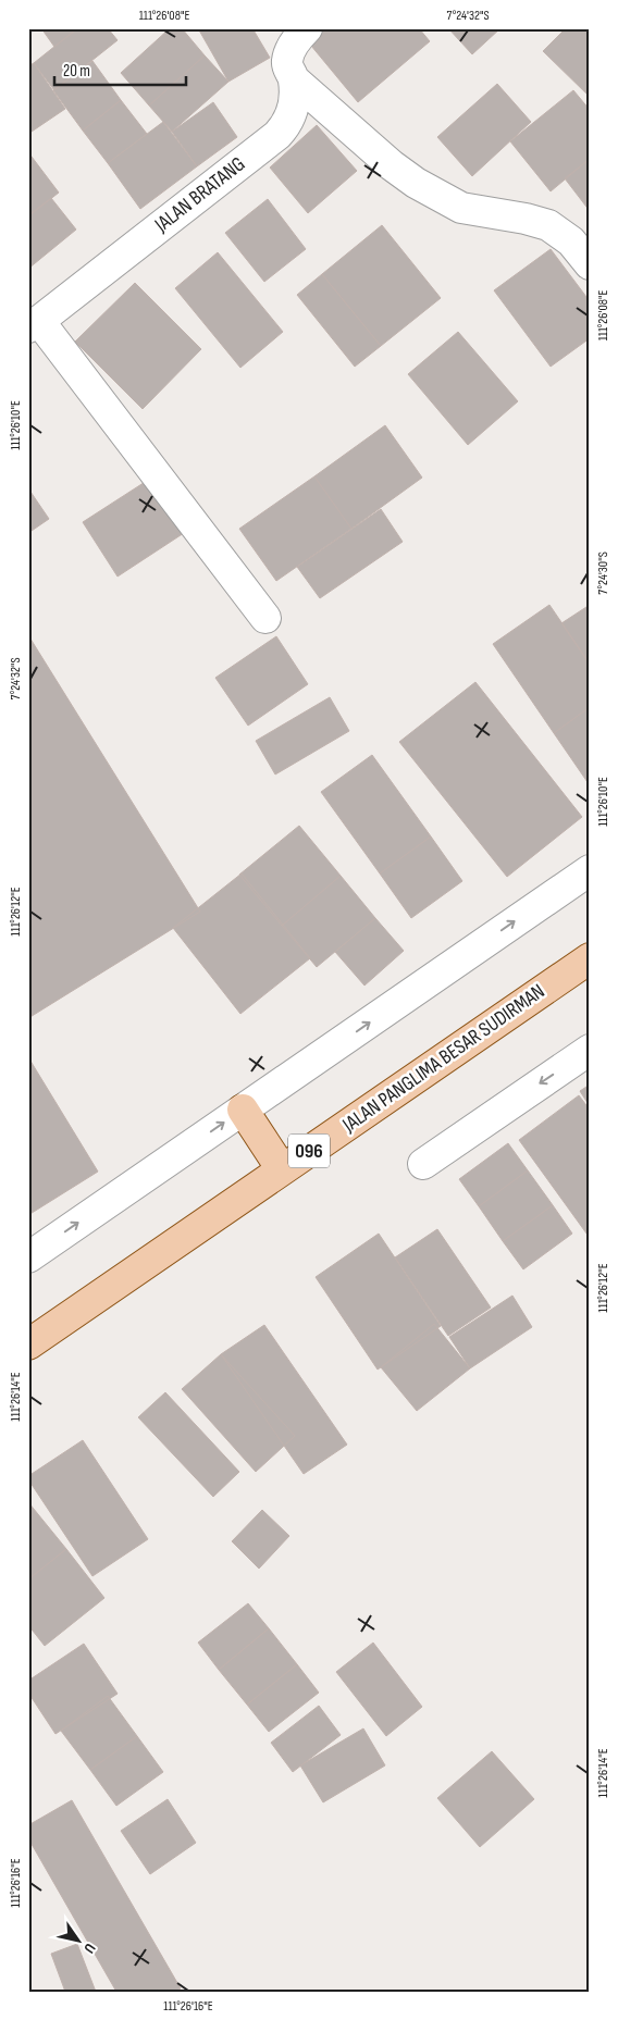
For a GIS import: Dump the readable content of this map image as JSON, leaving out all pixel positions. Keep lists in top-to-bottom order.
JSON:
{
  "streets": {
    "main road": ["JALAN PANGLIMA BESAR SUDIRMAN", "096"],
    "street": ["JALAN BRATANG"]
  },
  "scale_bar": "20 m",
  "north": "bottom right",
  "coordinates": [
    "111°26'08\"E",
    "7°24'32\"S",
    "111°26'10\"E",
    "7°24'30\"S",
    "111°26'12\"E",
    "111°26'14\"E",
    "111°26'16\"E"
  ]
}
